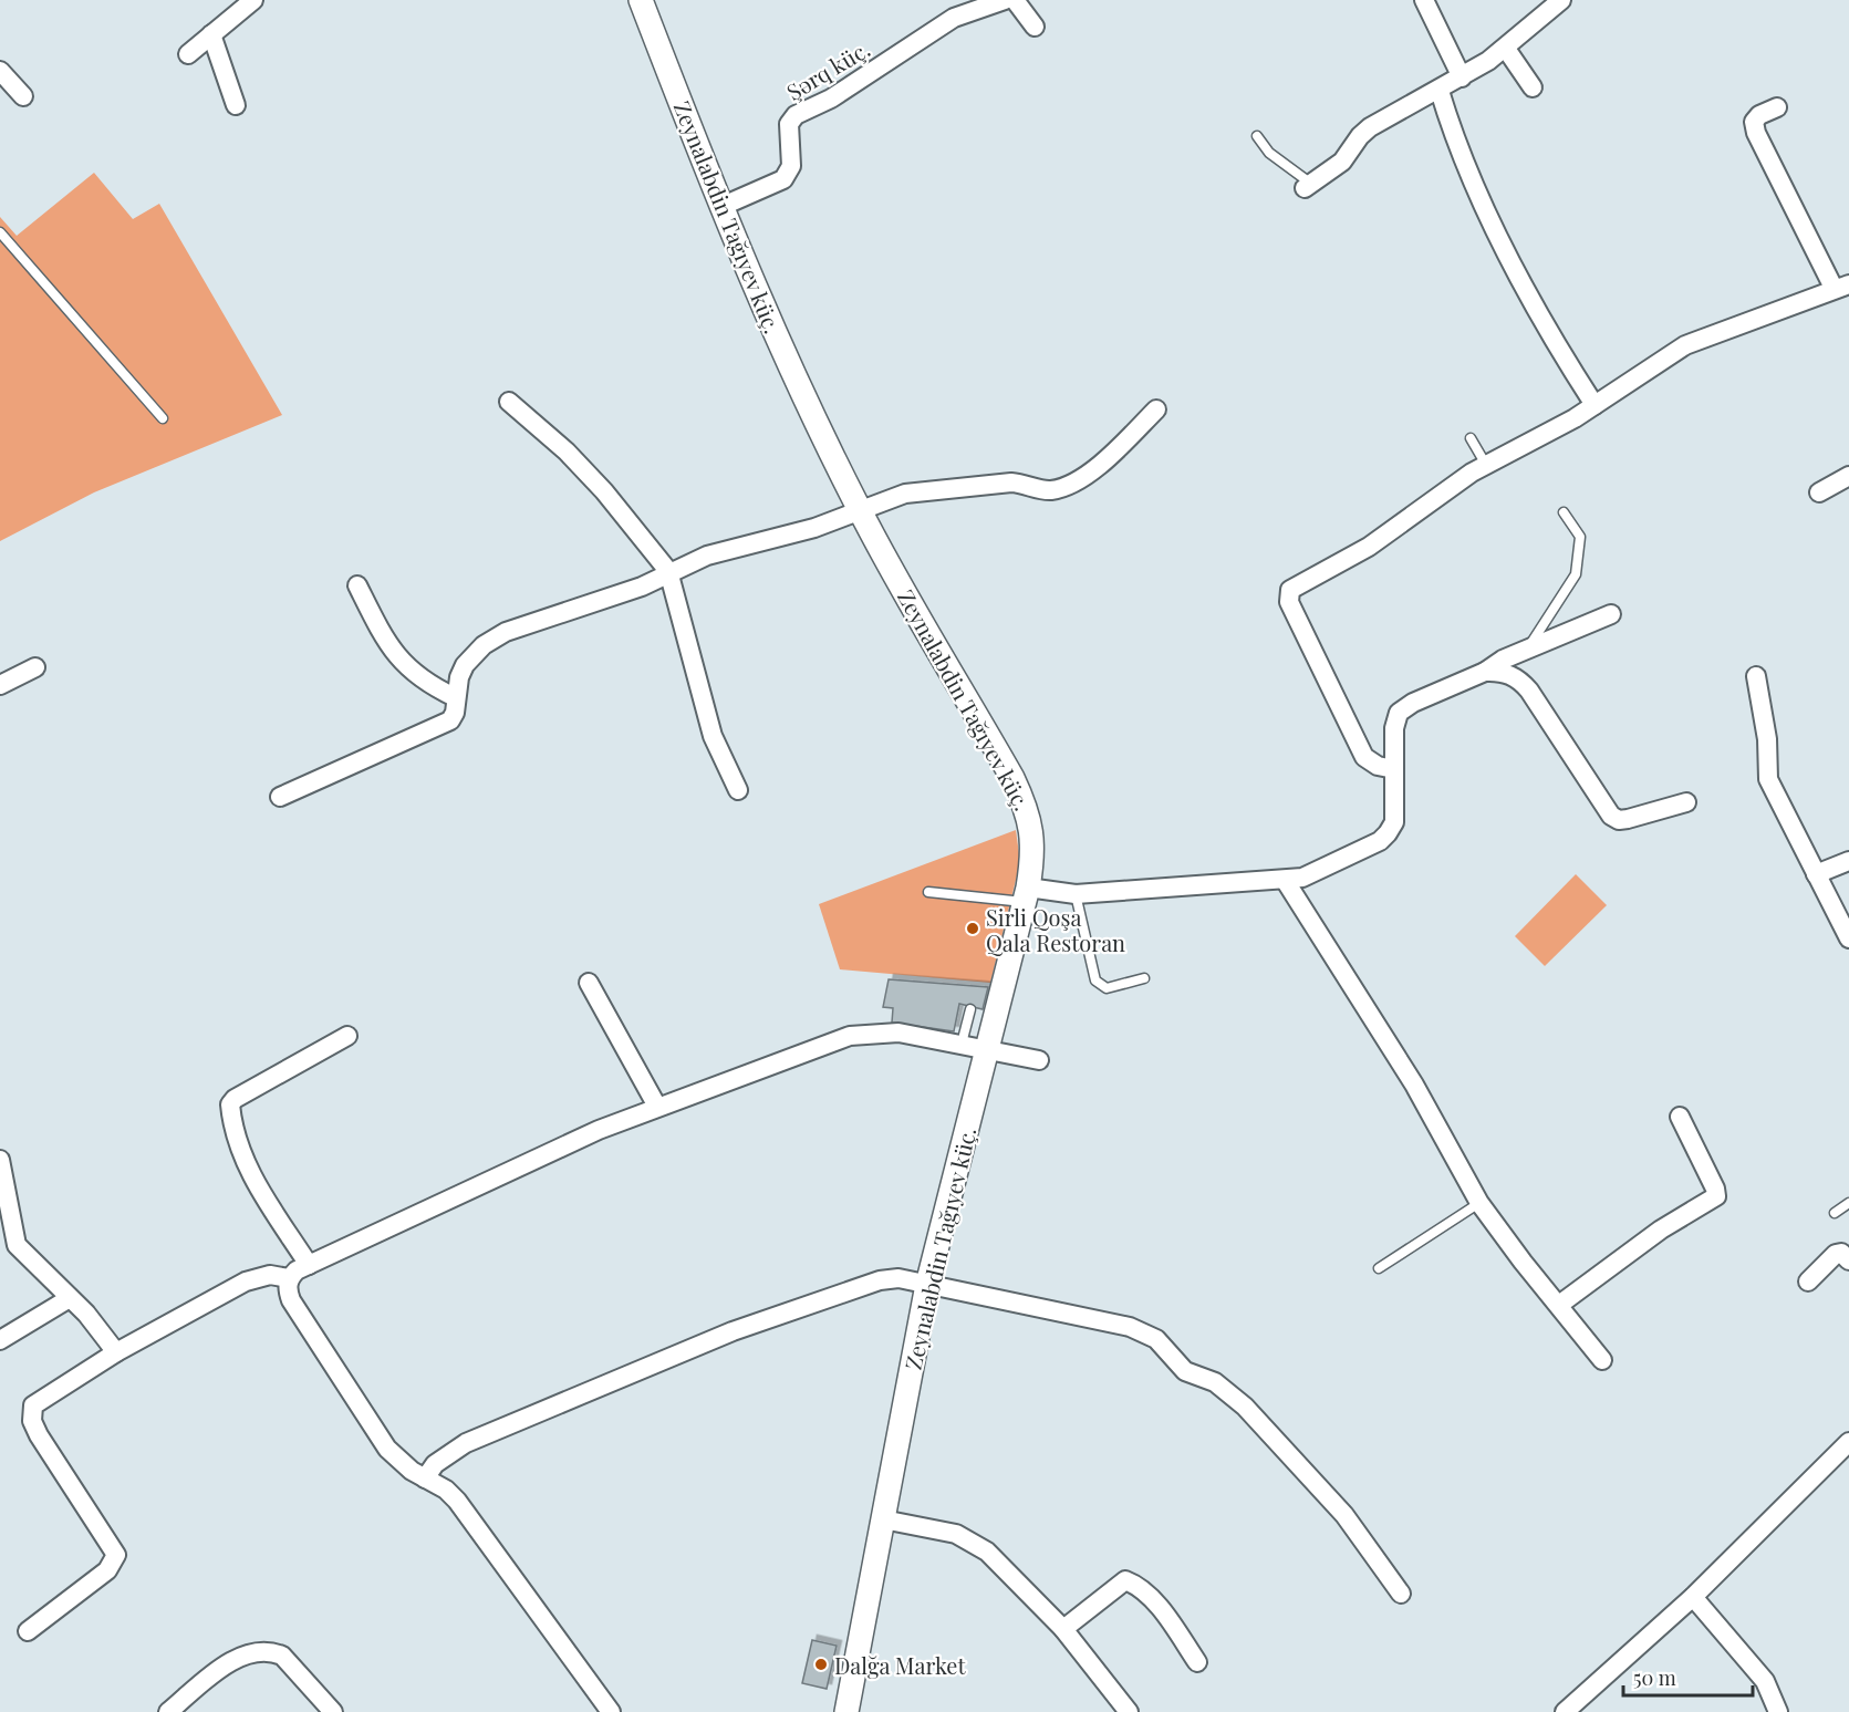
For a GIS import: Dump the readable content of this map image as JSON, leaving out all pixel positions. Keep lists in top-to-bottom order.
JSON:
{
  "streets": {
    "street": ["Şərq küç.", "Zeynalabdin Tağıyev küç."]
  },
  "crossings": [
    ["Şərq küç.", "Zeynalabdin Tağıyev küç."]
  ],
  "places": ["Sirli Qoşa Qala Restoran", "Dalğa Market"],
  "scale_bar": "50 m"
}
